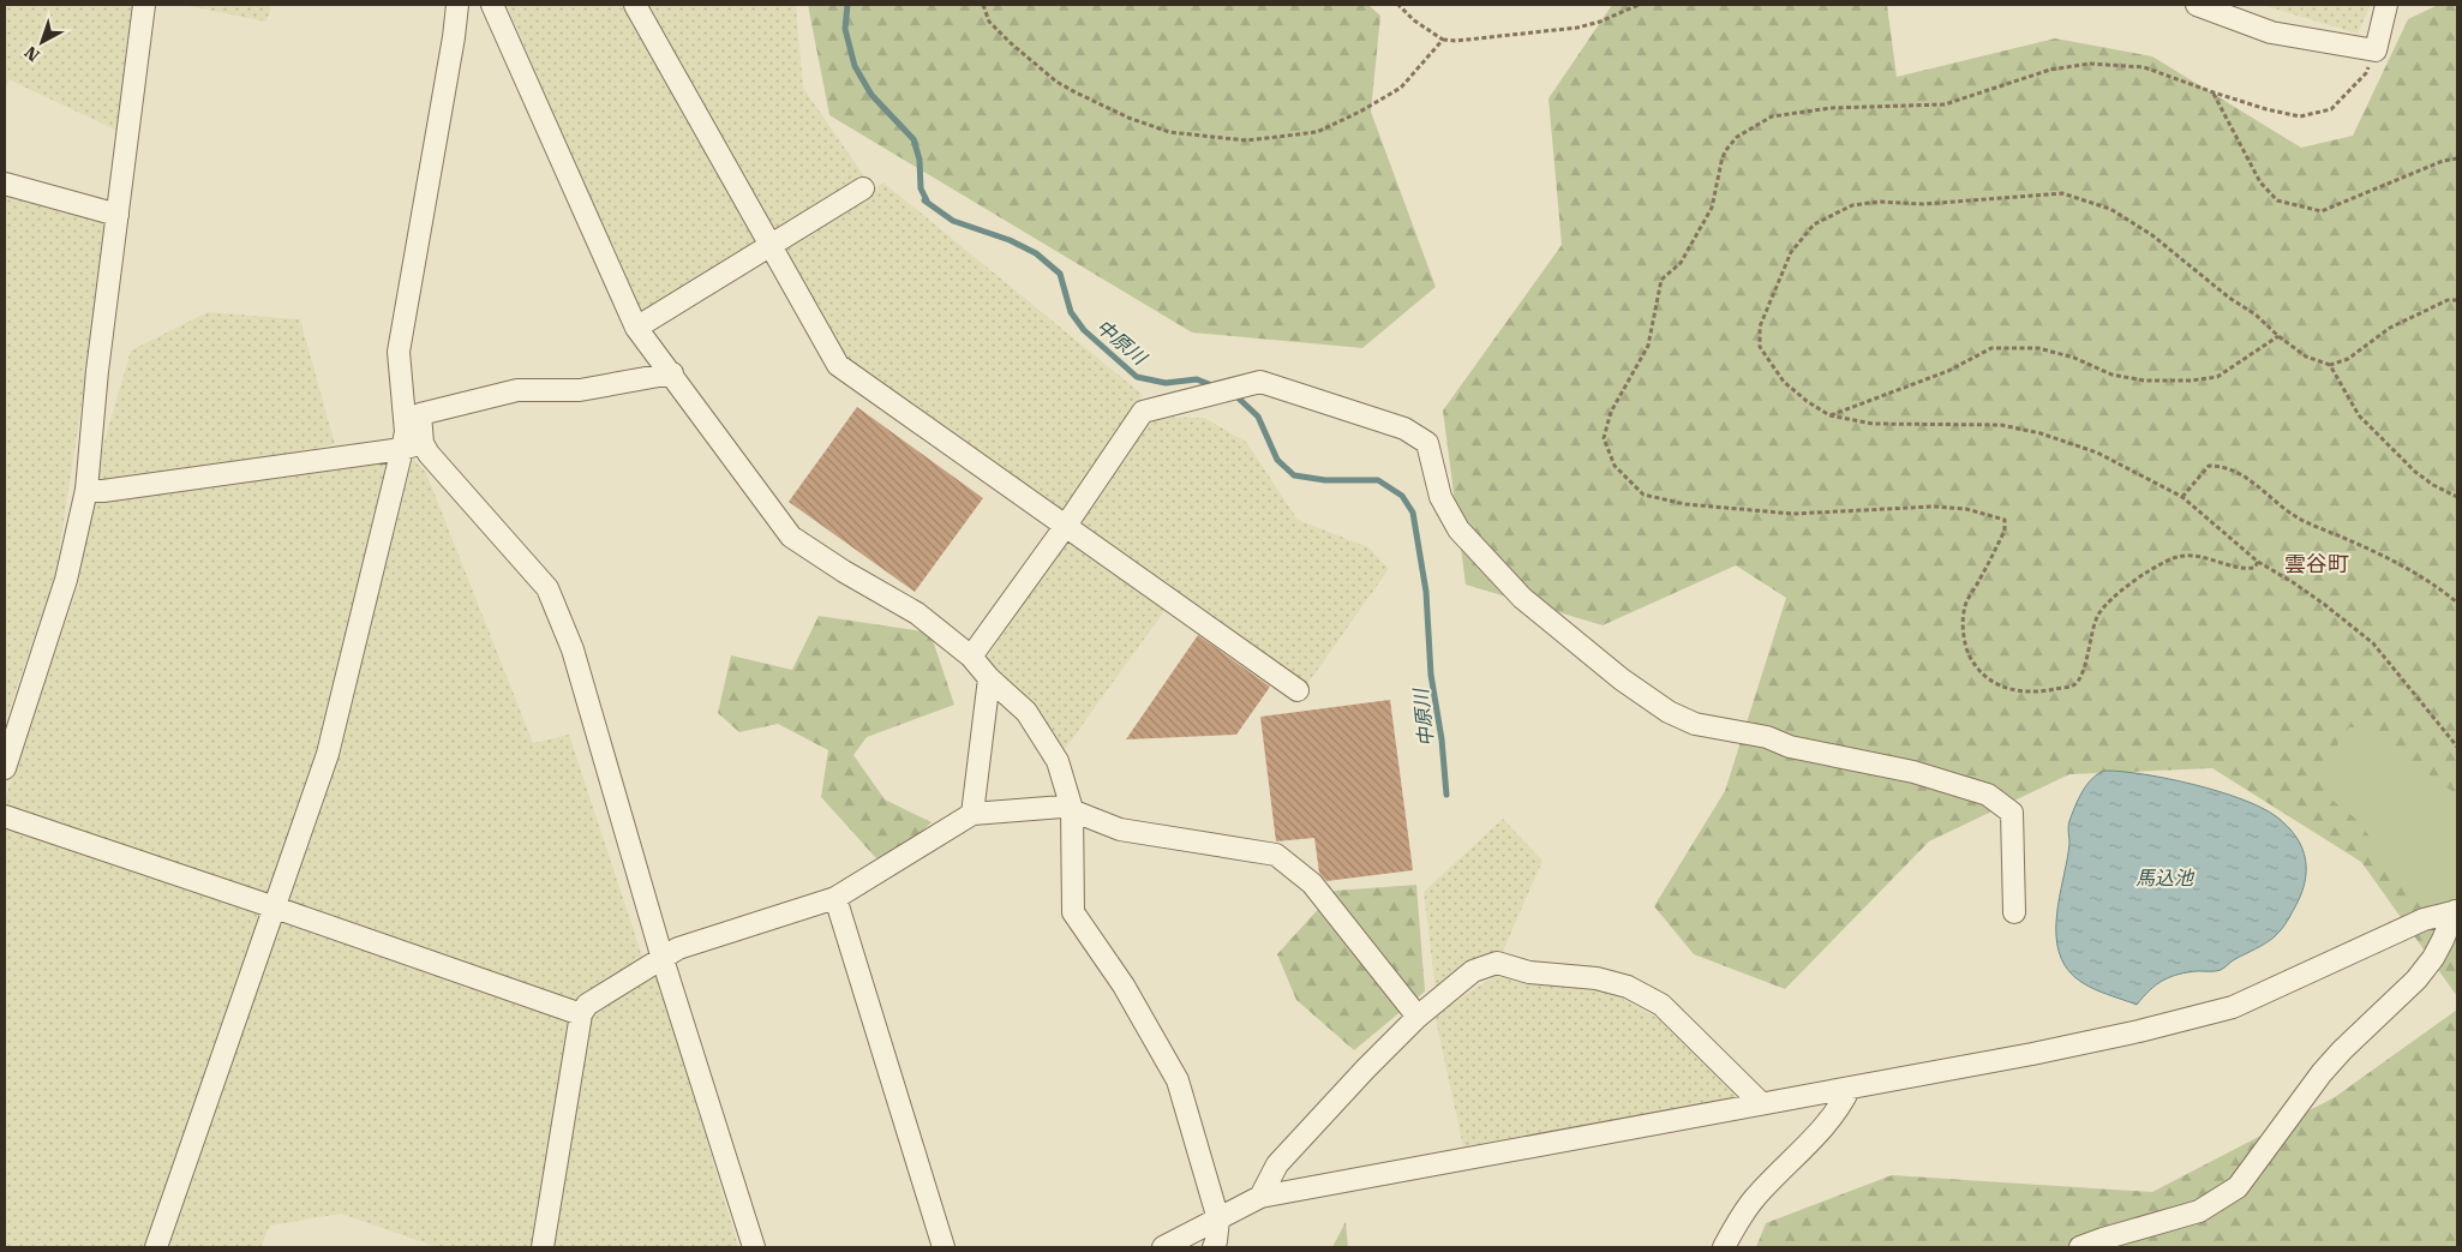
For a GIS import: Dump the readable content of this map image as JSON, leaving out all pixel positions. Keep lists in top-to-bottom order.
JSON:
{
  "districts": ["雲谷町"],
  "water": ["中原川", "馬込池"],
  "north": "bottom left"
}
